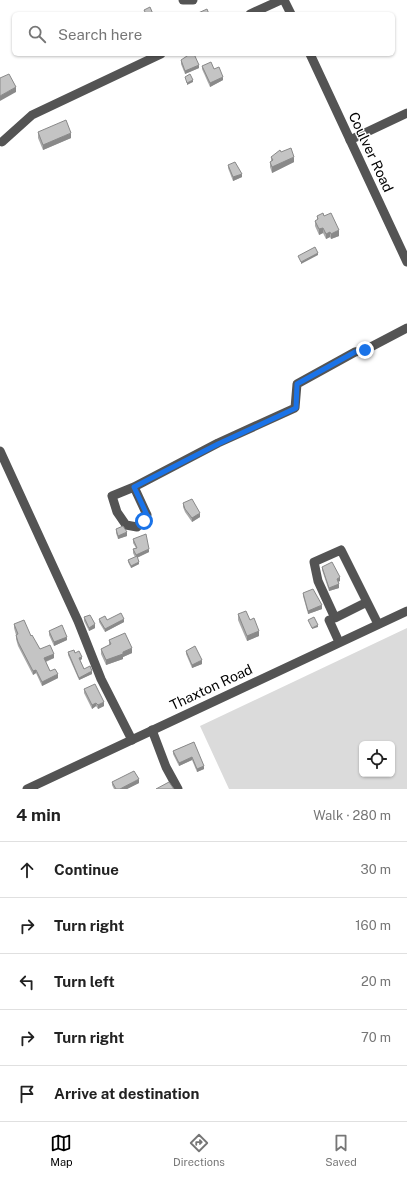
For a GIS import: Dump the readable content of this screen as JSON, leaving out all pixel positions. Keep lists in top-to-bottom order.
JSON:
{
  "streets": {
    "street": ["Coulver Road", "Thaxton Road"]
  },
  "page": {
    "search": "Search here",
    "heading": ["4 min", "Walk · 280 m"],
    "list": [
      ["Continue", "30 m"],
      ["Turn right", "160 m"],
      ["Turn left", "20 m"],
      ["Turn right", "70 m"],
      "Arrive at destination"
    ],
    "nav": ["Map", "Directions", "Saved"]
  }
}
